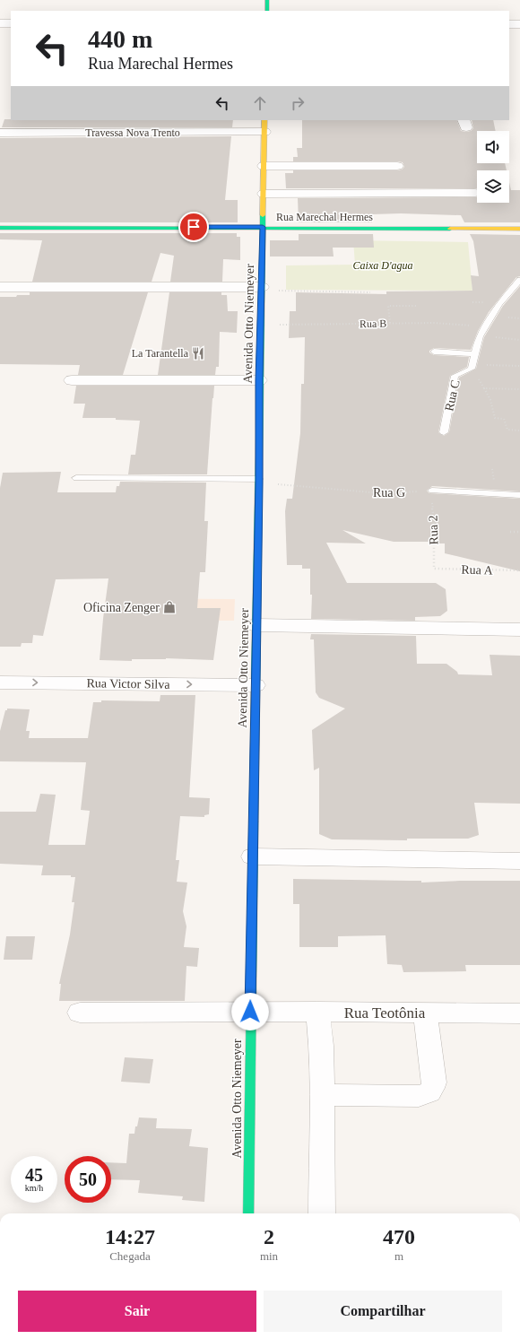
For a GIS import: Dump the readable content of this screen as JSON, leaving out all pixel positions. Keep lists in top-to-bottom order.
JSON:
{
  "streets": {
    "main road": ["Rua Marechal Hermes", "Avenida Otto Niemeyer"],
    "street": ["Travessa Nova Trento", "Rua Victor Silva", "Rua Teotônia"],
    "lane": ["Rua C"],
    "path": [
      "Rua B",
      "Rua G",
      "Rua 2",
      "Rua A"
    ]
  },
  "crossings": [
    ["Travessa Nova Trento", "Avenida Otto Niemeyer"],
    ["Rua Marechal Hermes", "Avenida Otto Niemeyer"],
    ["Avenida Otto Niemeyer", "Rua B"],
    ["Avenida Otto Niemeyer", "Rua G"],
    ["Avenida Otto Niemeyer", "Rua Victor Silva"],
    ["Avenida Otto Niemeyer", "Rua Teotônia"],
    ["Rua G", "Rua 2"],
    ["Rua 2", "Rua A"]
  ],
  "one_way": ["Rua Victor Silva"],
  "parks": ["Caixa D'agua"],
  "places": {
    "restaurant": ["La Tarantella"],
    "shop": ["Oficina Zenger"]
  },
  "page": {
    "turn": ["440 m", "Rua Marechal Hermes"],
    "speed": "45 km/h",
    "limit": "50",
    "eta": [
      "14:27",
      "Chegada",
      "2",
      "min",
      "470",
      "m"
    ],
    "buttons": ["Sair", "Compartilhar"]
  }
}
